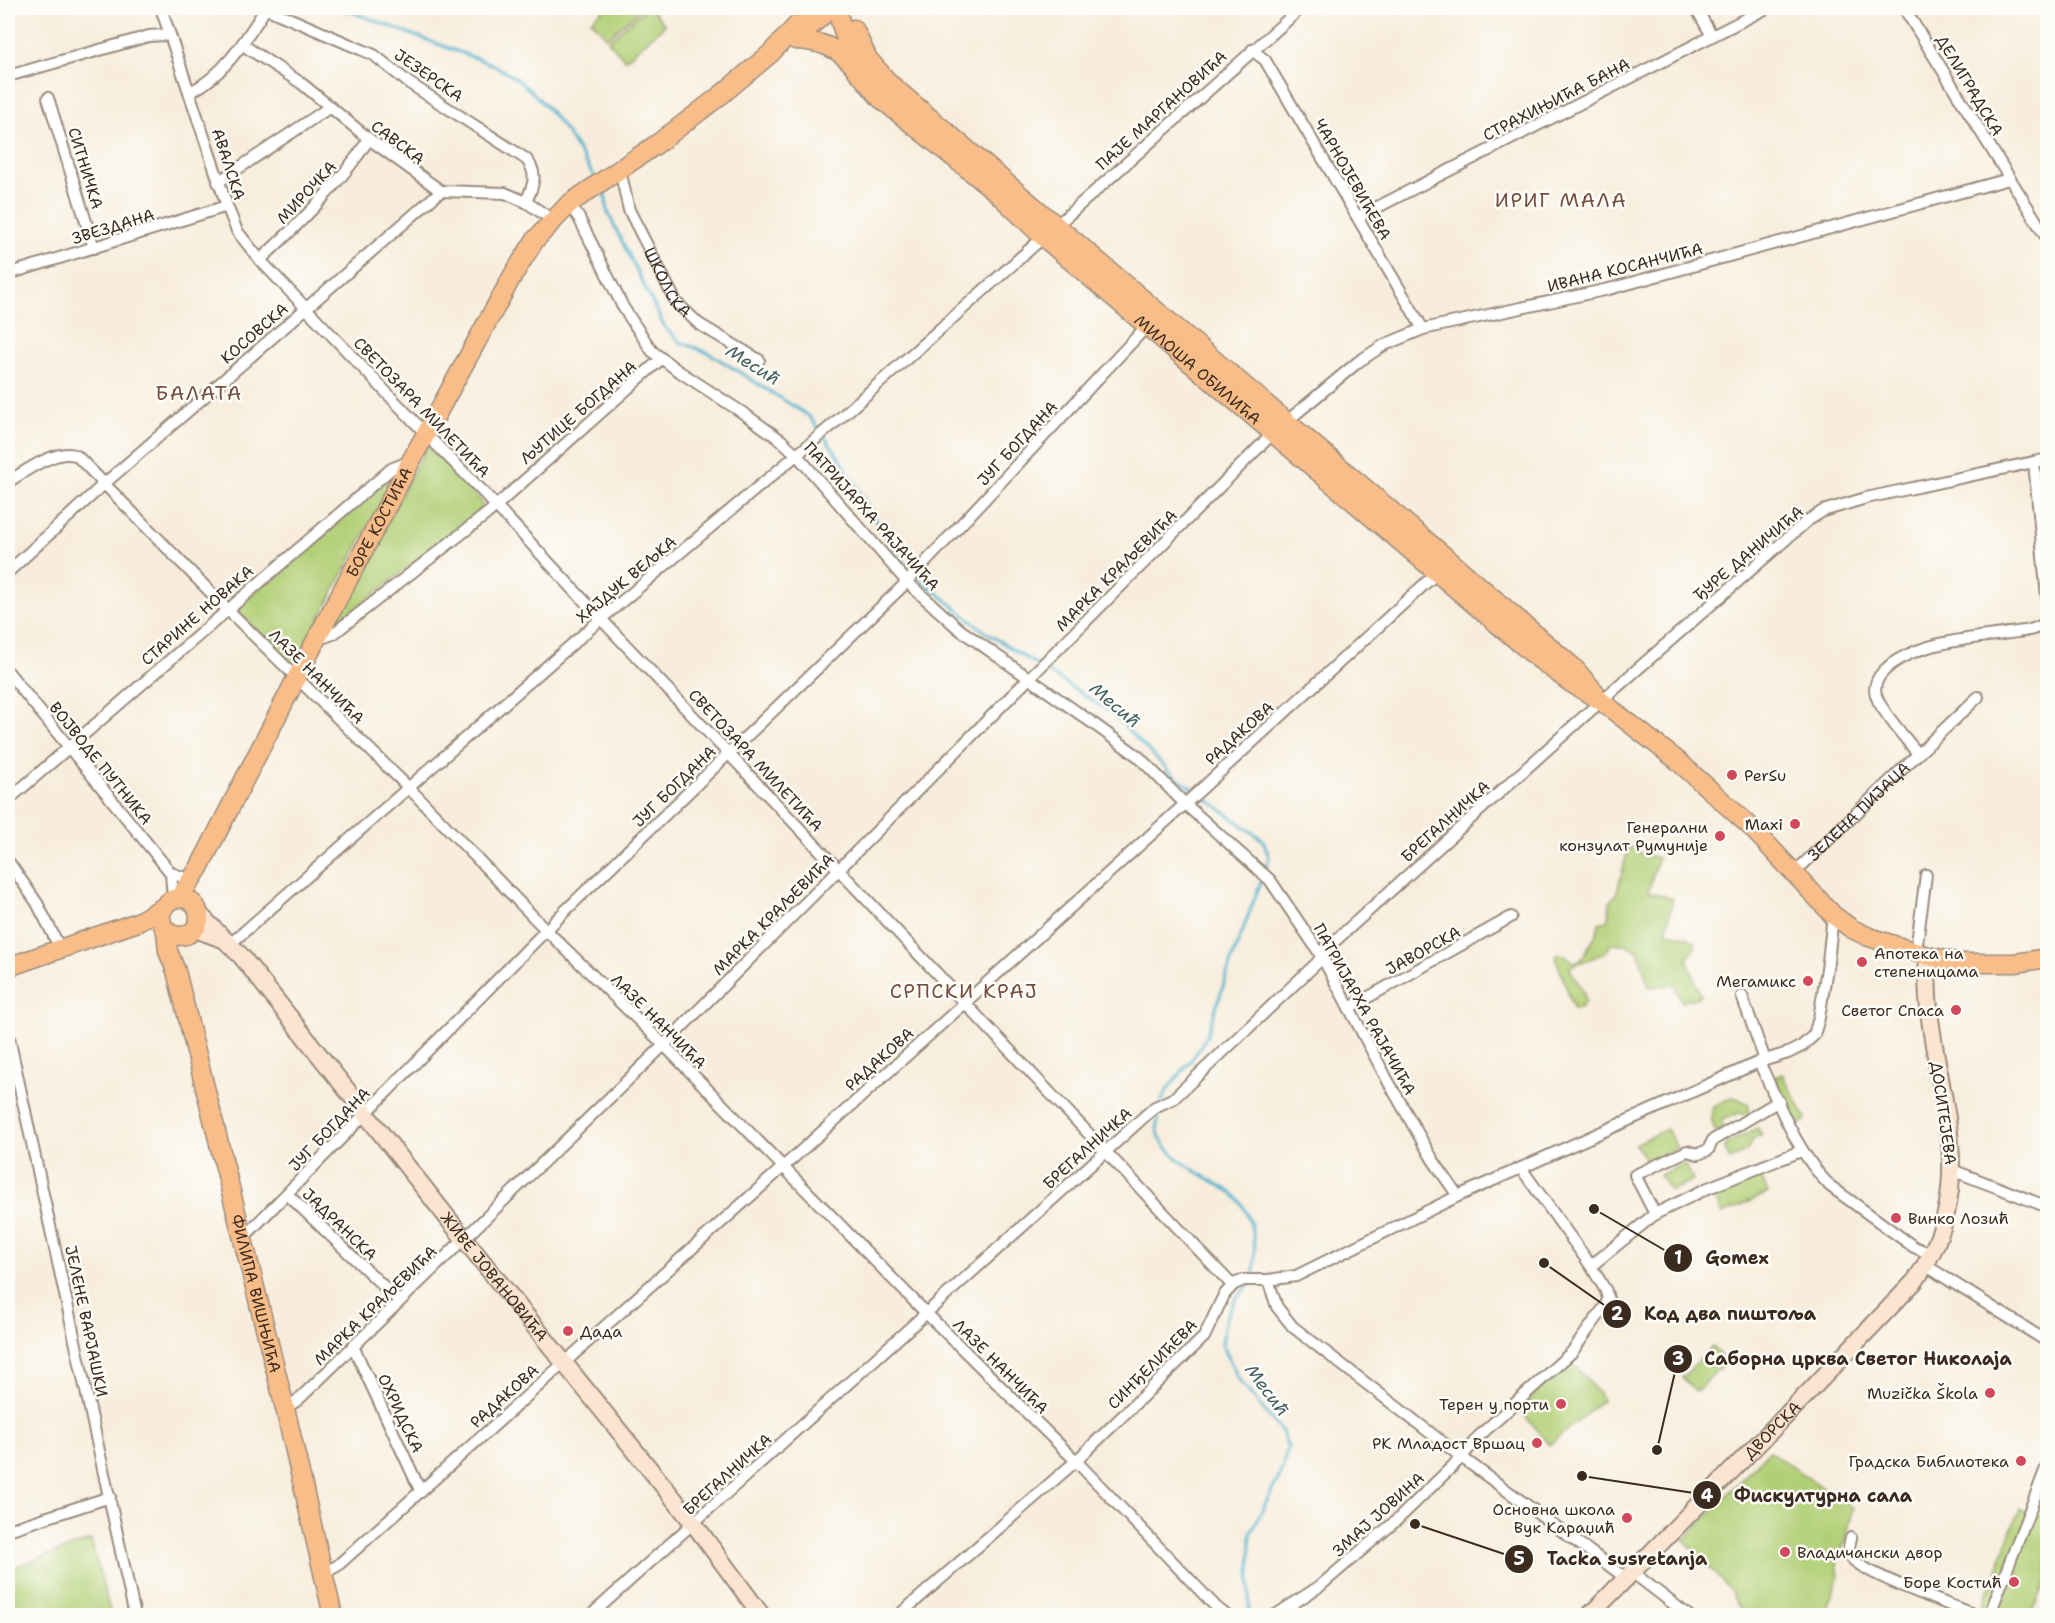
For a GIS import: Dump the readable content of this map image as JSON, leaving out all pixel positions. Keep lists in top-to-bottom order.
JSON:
{
  "streets": {
    "main road": [
      "МИЛОША ОБИЛИЋА",
      "БОРЕ КОСТИЋА",
      "ЗЕЛЕНА ПИЈАЦА",
      "ФИЛИПА ВИШЊИЋА"
    ],
    "street": [
      "ЈЕЗЕРСКА",
      "ДЕЛИГРАДСКА",
      "СТРАХИЊИЋА БАНА",
      "ПАЈЕ МАРГАНОВИЋА",
      "САВСКА",
      "АВАЛСКА",
      "СИТНИЧКА",
      "ЧАРНОЈЕВИЋЕВА",
      "МИРОЧКА",
      "ЗВЕЗДАНА",
      "ИВАНА КОСАНЧИЋА",
      "ШКОЛСКА",
      "КОСОВСКА",
      "СВЕТОЗАРА МИЛЕТИЋА",
      "ЉУТИЦЕ БОГДАНА",
      "ЈУГ БОГДАНА",
      "ПАТРИЈАРХА РАЈАЧИЋА",
      "ЂУРЕ ДАНИЧИЋА",
      "МАРКА КРАЉЕВИЋА",
      "ХАЈДУК ВЕЉКА",
      "СТАРИНЕ НОВАКА",
      "ЛАЗЕ НАНЧИЋА",
      "РАДАКОВА",
      "ВОЈВОДЕ ПУТНИКА",
      "БРЕГАЛНИЧКА",
      "ЈАВОРСКА",
      "ДОСИТЕЈЕВА",
      "ЈАДРАНСКА",
      "ЖИВЕ ЈОВАНОВИЋА",
      "ЈЕЛЕНЕ ВАРЈАШКИ",
      "СИНЂЕЛИЋЕВА",
      "ОХРИДСКА",
      "ДВОРСКА",
      "ЗМАЈ ЈОВИНА"
    ]
  },
  "crossings": [
    ["ДЕЛИГРАДСКА", "ИВАНА КОСАНЧИЋА"],
    ["СТРАХИЊИЋА БАНА", "ЧАРНОЈЕВИЋЕВА"],
    ["ПАЈЕ МАРГАНОВИЋА", "ЧАРНОЈЕВИЋЕВА"],
    ["ПАЈЕ МАРГАНОВИЋА", "МИЛОША ОБИЛИЋА"],
    ["ПАЈЕ МАРГАНОВИЋА", "ХАЈДУК ВЕЉКА"],
    ["САВСКА", "МИРОЧКА"],
    ["САВСКА", "КОСОВСКА"],
    ["АВАЛСКА", "МИРОЧКА"],
    ["АВАЛСКА", "ЗВЕЗДАНА"],
    ["АВАЛСКА", "КОСОВСКА"],
    ["АВАЛСКА", "СВЕТОЗАРА МИЛЕТИЋА"],
    ["СИТНИЧКА", "ЗВЕЗДАНА"],
    ["ЧАРНОЈЕВИЋЕВА", "ИВАНА КОСАНЧИЋА"],
    ["ИВАНА КОСАНЧИЋА", "МИЛОША ОБИЛИЋА"],
    ["ИВАНА КОСАНЧИЋА", "МАРКА КРАЉЕВИЋА"],
    ["ШКОЛСКА", "БОРЕ КОСТИЋА"],
    ["КОСОВСКА", "СВЕТОЗАРА МИЛЕТИЋА"],
    ["КОСОВСКА", "ЛАЗЕ НАНЧИЋА"],
    ["МИЛОША ОБИЛИЋА", "ЈУГ БОГДАНА"],
    ["МИЛОША ОБИЛИЋА", "ЂУРЕ ДАНИЧИЋА"],
    ["МИЛОША ОБИЛИЋА", "МАРКА КРАЉЕВИЋА"],
    ["МИЛОША ОБИЛИЋА", "ХАЈДУК ВЕЉКА"],
    ["МИЛОША ОБИЛИЋА", "РАДАКОВА"],
    ["МИЛОША ОБИЛИЋА", "ЗЕЛЕНА ПИЈАЦА"],
    ["МИЛОША ОБИЛИЋА", "БРЕГАЛНИЧКА"],
    ["СВЕТОЗАРА МИЛЕТИЋА", "ЉУТИЦЕ БОГДАНА"],
    ["СВЕТОЗАРА МИЛЕТИЋА", "ЈУГ БОГДАНА"],
    ["СВЕТОЗАРА МИЛЕТИЋА", "БОРЕ КОСТИЋА"],
    ["СВЕТОЗАРА МИЛЕТИЋА", "МАРКА КРАЉЕВИЋА"],
    ["СВЕТОЗАРА МИЛЕТИЋА", "ХАЈДУК ВЕЉКА"],
    ["СВЕТОЗАРА МИЛЕТИЋА", "РАДАКОВА"],
    ["СВЕТОЗАРА МИЛЕТИЋА", "БРЕГАЛНИЧКА"],
    ["СВЕТОЗАРА МИЛЕТИЋА", "СИНЂЕЛИЋЕВА"],
    ["ЉУТИЦЕ БОГДАНА", "ПАТРИЈАРХА РАЈАЧИЋА"],
    ["ЉУТИЦЕ БОГДАНА", "БОРЕ КОСТИЋА"],
    ["ЈУГ БОГДАНА", "ПАТРИЈАРХА РАЈАЧИЋА"],
    ["ЈУГ БОГДАНА", "ЛАЗЕ НАНЧИЋА"],
    ["ЈУГ БОГДАНА", "ЈАДРАНСКА"],
    ["ЈУГ БОГДАНА", "ЖИВЕ ЈОВАНОВИЋА"],
    ["ЈУГ БОГДАНА", "ФИЛИПА ВИШЊИЋА"],
    ["ПАТРИЈАРХА РАЈАЧИЋА", "БОРЕ КОСТИЋА"],
    ["ПАТРИЈАРХА РАЈАЧИЋА", "МАРКА КРАЉЕВИЋА"],
    ["ПАТРИЈАРХА РАЈАЧИЋА", "ХАЈДУК ВЕЉКА"],
    ["ПАТРИЈАРХА РАЈАЧИЋА", "РАДАКОВА"],
    ["ПАТРИЈАРХА РАЈАЧИЋА", "БРЕГАЛНИЧКА"],
    ["ПАТРИЈАРХА РАЈАЧИЋА", "ЈАВОРСКА"],
    ["БОРЕ КОСТИЋА", "СТАРИНЕ НОВАКА"],
    ["БОРЕ КОСТИЋА", "ЛАЗЕ НАНЧИЋА"],
    ["БОРЕ КОСТИЋА", "ЖИВЕ ЈОВАНОВИЋА"],
    ["БОРЕ КОСТИЋА", "ФИЛИПА ВИШЊИЋА"],
    ["ЂУРЕ ДАНИЧИЋА", "БРЕГАЛНИЧКА"],
    ["МАРКА КРАЉЕВИЋА", "ЛАЗЕ НАНЧИЋА"],
    ["МАРКА КРАЉЕВИЋА", "ЈАДРАНСКА"],
    ["МАРКА КРАЉЕВИЋА", "ЖИВЕ ЈОВАНОВИЋА"],
    ["МАРКА КРАЉЕВИЋА", "ФИЛИПА ВИШЊИЋА"],
    ["МАРКА КРАЉЕВИЋА", "ОХРИДСКА"],
    ["ХАЈДУК ВЕЉКА", "ЛАЗЕ НАНЧИЋА"],
    ["ХАЈДУК ВЕЉКА", "ЖИВЕ ЈОВАНОВИЋА"],
    ["СТАРИНЕ НОВАКА", "ЛАЗЕ НАНЧИЋА"],
    ["СТАРИНЕ НОВАКА", "ВОЈВОДЕ ПУТНИКА"],
    ["ЛАЗЕ НАНЧИЋА", "РАДАКОВА"],
    ["ЛАЗЕ НАНЧИЋА", "БРЕГАЛНИЧКА"],
    ["ЛАЗЕ НАНЧИЋА", "СИНЂЕЛИЋЕВА"],
    ["РАДАКОВА", "ЖИВЕ ЈОВАНОВИЋА"],
    ["РАДАКОВА", "ФИЛИПА ВИШЊИЋА"],
    ["РАДАКОВА", "ОХРИДСКА"],
    ["ЗЕЛЕНА ПИЈАЦА", "ДОСИТЕЈЕВА"],
    ["БРЕГАЛНИЧКА", "ЖИВЕ ЈОВАНОВИЋА"],
    ["ДОСИТЕЈЕВА", "ДВОРСКА"],
    ["ЖИВЕ ЈОВАНОВИЋА", "ФИЛИПА ВИШЊИЋА"]
  ],
  "districts": ["ИРИГ МАЛА", "БАЛАТА", "СРПСКИ КРАЈ"],
  "water": ["Месић"],
  "places": [
    "PerSu",
    "Maxi",
    "Генерални конзулат Румуније",
    "Апотека на степеницама",
    "Мегамикс",
    "Светог Спаса",
    "Gomex",
    "Винко Лозић",
    "Код два пиштоља",
    "Дада",
    "Muzička Škola",
    "Терен у порти",
    "РК Младост Вршац",
    "Саборна црква Светог Николаја",
    "Градска Библиотека",
    "Фискултурна сала",
    "Основна школа Вук Караџић",
    "Tacka susretanja",
    "Владичански двор",
    "Боре Костић"
  ]
}
